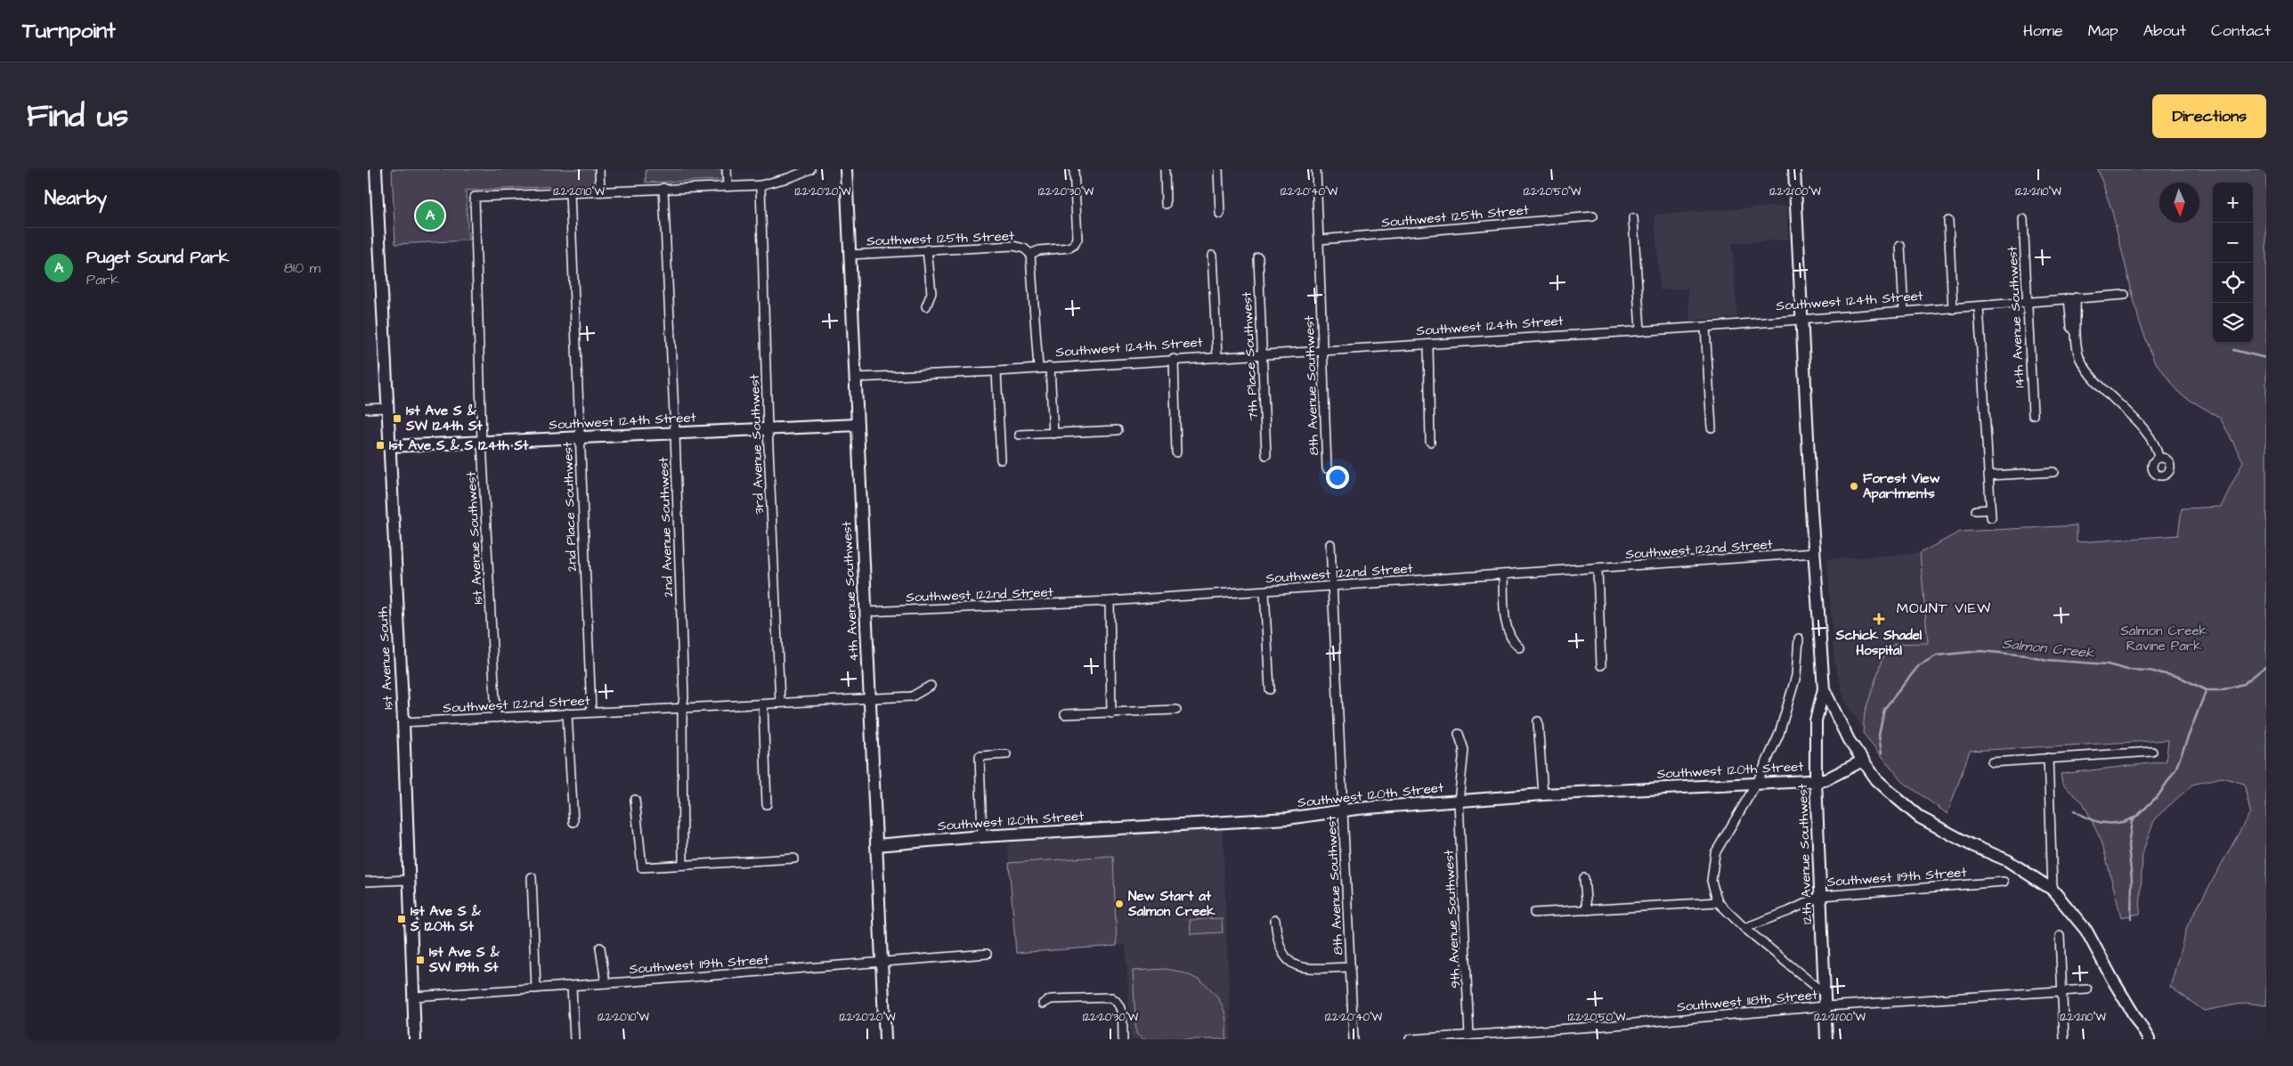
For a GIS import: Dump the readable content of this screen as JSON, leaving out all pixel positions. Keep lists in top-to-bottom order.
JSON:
{
  "streets": {
    "street": [
      "Southwest 125th Street",
      "Southwest 124th Street",
      "14th Avenue Southwest",
      "7th Place Southwest",
      "8th Avenue Southwest",
      "3rd Avenue Southwest",
      "2nd Place Southwest",
      "2nd Avenue Southwest",
      "1st Avenue Southwest",
      "Southwest 122nd Street",
      "4th Avenue Southwest",
      "1st Avenue South",
      "Southwest 120th Street",
      "12th Avenue Southwest",
      "Southwest 119th Street",
      "9th Avenue Southwest",
      "Southwest 118th Street"
    ]
  },
  "crossings": [
    ["Southwest 125th Street", "8th Avenue Southwest"],
    ["Southwest 125th Street", "4th Avenue Southwest"],
    ["Southwest 124th Street", "14th Avenue Southwest"],
    ["Southwest 124th Street", "7th Place Southwest"],
    ["Southwest 124th Street", "8th Avenue Southwest"],
    ["Southwest 124th Street", "3rd Avenue Southwest"],
    ["Southwest 124th Street", "2nd Place Southwest"],
    ["Southwest 124th Street", "2nd Avenue Southwest"],
    ["Southwest 124th Street", "1st Avenue Southwest"],
    ["Southwest 124th Street", "4th Avenue Southwest"],
    ["Southwest 124th Street", "1st Avenue South"],
    ["8th Avenue Southwest", "Southwest 122nd Street"],
    ["8th Avenue Southwest", "Southwest 120th Street"],
    ["3rd Avenue Southwest", "Southwest 122nd Street"],
    ["2nd Place Southwest", "1st Avenue Southwest"],
    ["2nd Place Southwest", "Southwest 122nd Street"],
    ["2nd Avenue Southwest", "Southwest 122nd Street"],
    ["1st Avenue Southwest", "Southwest 122nd Street"],
    ["Southwest 122nd Street", "4th Avenue Southwest"],
    ["Southwest 122nd Street", "1st Avenue South"],
    ["4th Avenue Southwest", "Southwest 120th Street"],
    ["4th Avenue Southwest", "Southwest 119th Street"],
    ["1st Avenue South", "Southwest 119th Street"],
    ["Southwest 120th Street", "12th Avenue Southwest"],
    ["Southwest 120th Street", "9th Avenue Southwest"],
    ["12th Avenue Southwest", "Southwest 119th Street"],
    ["12th Avenue Southwest", "Southwest 118th Street"],
    ["9th Avenue Southwest", "Southwest 118th Street"]
  ],
  "districts": ["MOUNT VIEW"],
  "water": ["Salmon Creek"],
  "parks": ["Salmon Creek Ravine Park"],
  "places": {
    "transit": [
      "1st Ave S & SW 124th St",
      "1st Ave S & S 124th St",
      "1st Ave S & S 120th St",
      "1st Ave S & SW 119th St"
    ],
    "other": ["Forest View Apartments", "New Start at Salmon Creek"],
    "health": ["Schick Shadel Hospital"]
  },
  "north": "bottom",
  "page": {
    "header": "Turnpoint",
    "nav": [
      "Home",
      "Map",
      "About",
      "Contact"
    ],
    "title": "Find us",
    "buttons": "Directions",
    "heading": "Nearby",
    "map_buttons": ["+", "−"],
    "pins": "A",
    "list": [
      {
        "mark": "A",
        "name": "Puget Sound Park",
        "note": "Park",
        "value": "810 m"
      }
    ]
  },
  "coordinates": [
    "122°20'10\"W",
    "122°20'20\"W",
    "122°20'30\"W",
    "122°20'40\"W",
    "122°20'50\"W",
    "122°21'00\"W",
    "122°21'10\"W"
  ]
}
